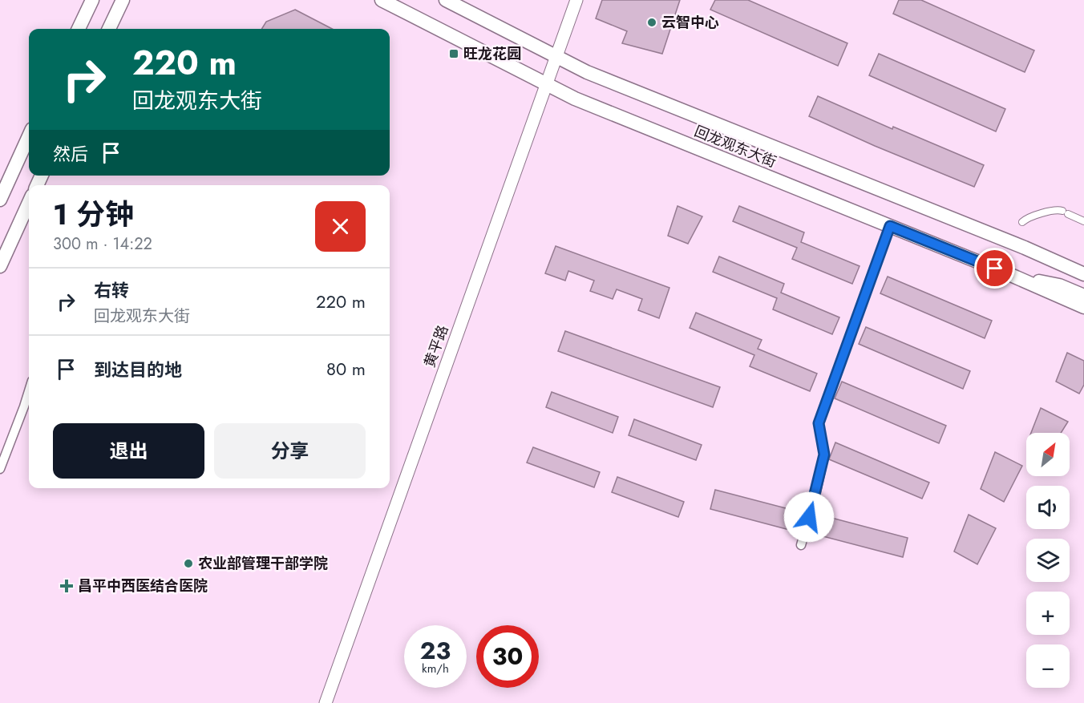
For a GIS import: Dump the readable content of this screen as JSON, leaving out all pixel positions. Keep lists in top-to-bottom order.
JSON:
{
  "streets": {
    "main road": ["回龙观东大街", "黄平路"]
  },
  "crossings": [
    ["回龙观东大街", "黄平路"]
  ],
  "places": {
    "other": ["云智中心", "农业部管理干部学院"],
    "transit": ["旺龙花园"],
    "health": ["昌平中西医结合医院"]
  },
  "north": "top right",
  "page": {
    "turn": ["220 m", "回龙观东大街"],
    "then": "然后",
    "heading": ["1 分钟", "300 m · 14:22"],
    "list": [
      {
        "name": "右转",
        "note": "回龙观东大街",
        "value": "220 m"
      },
      {
        "name": "到达目的地",
        "value": "80 m"
      }
    ],
    "buttons": ["退出", "分享"],
    "map_buttons": ["+", "−"],
    "speed": "23 km/h",
    "limit": "30"
  }
}
